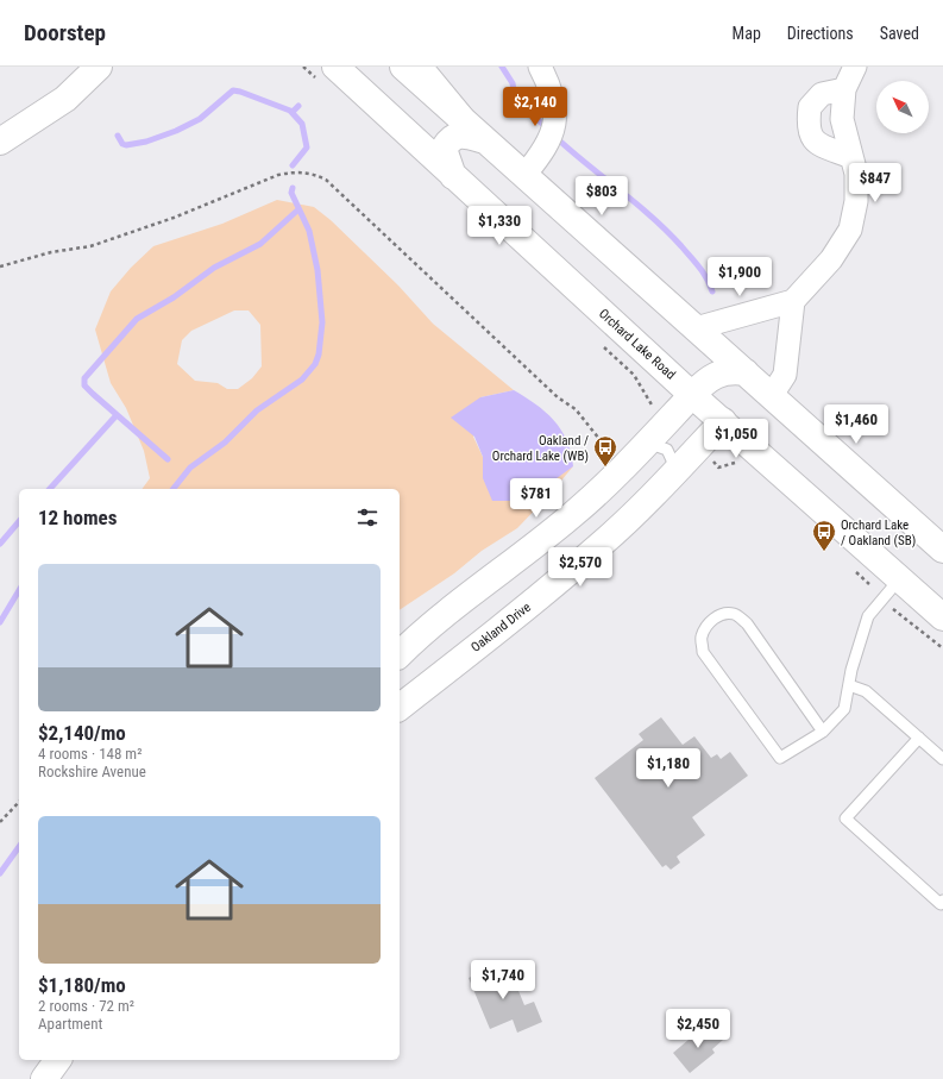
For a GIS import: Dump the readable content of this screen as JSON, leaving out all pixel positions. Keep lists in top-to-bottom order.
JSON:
{
  "streets": {
    "main road": ["Orchard Lake Road", "Oakland Drive"]
  },
  "crossings": [
    ["Orchard Lake Road", "Oakland Drive"]
  ],
  "places": {
    "bus stop": ["Oakland / Orchard Lake (WB)", "Orchard Lake / Oakland (SB)"]
  },
  "north": "top left",
  "page": {
    "header": "Doorstep",
    "nav": ["Map", "Directions", "Saved"],
    "price": [
      "$2,140",
      "$847",
      "$803",
      "$1,330",
      "$1,900",
      "$1,460",
      "$1,050",
      "$781",
      "$2,570",
      "$1,180",
      "$1,740",
      "$2,450"
    ],
    "heading": "12 homes",
    "list": [
      {
        "name": "$2,140/mo",
        "note": "4 rooms · 148 m² · Rockshire Avenue"
      },
      {
        "name": "$1,180/mo",
        "note": "2 rooms · 72 m² · Apartment"
      }
    ]
  }
}
